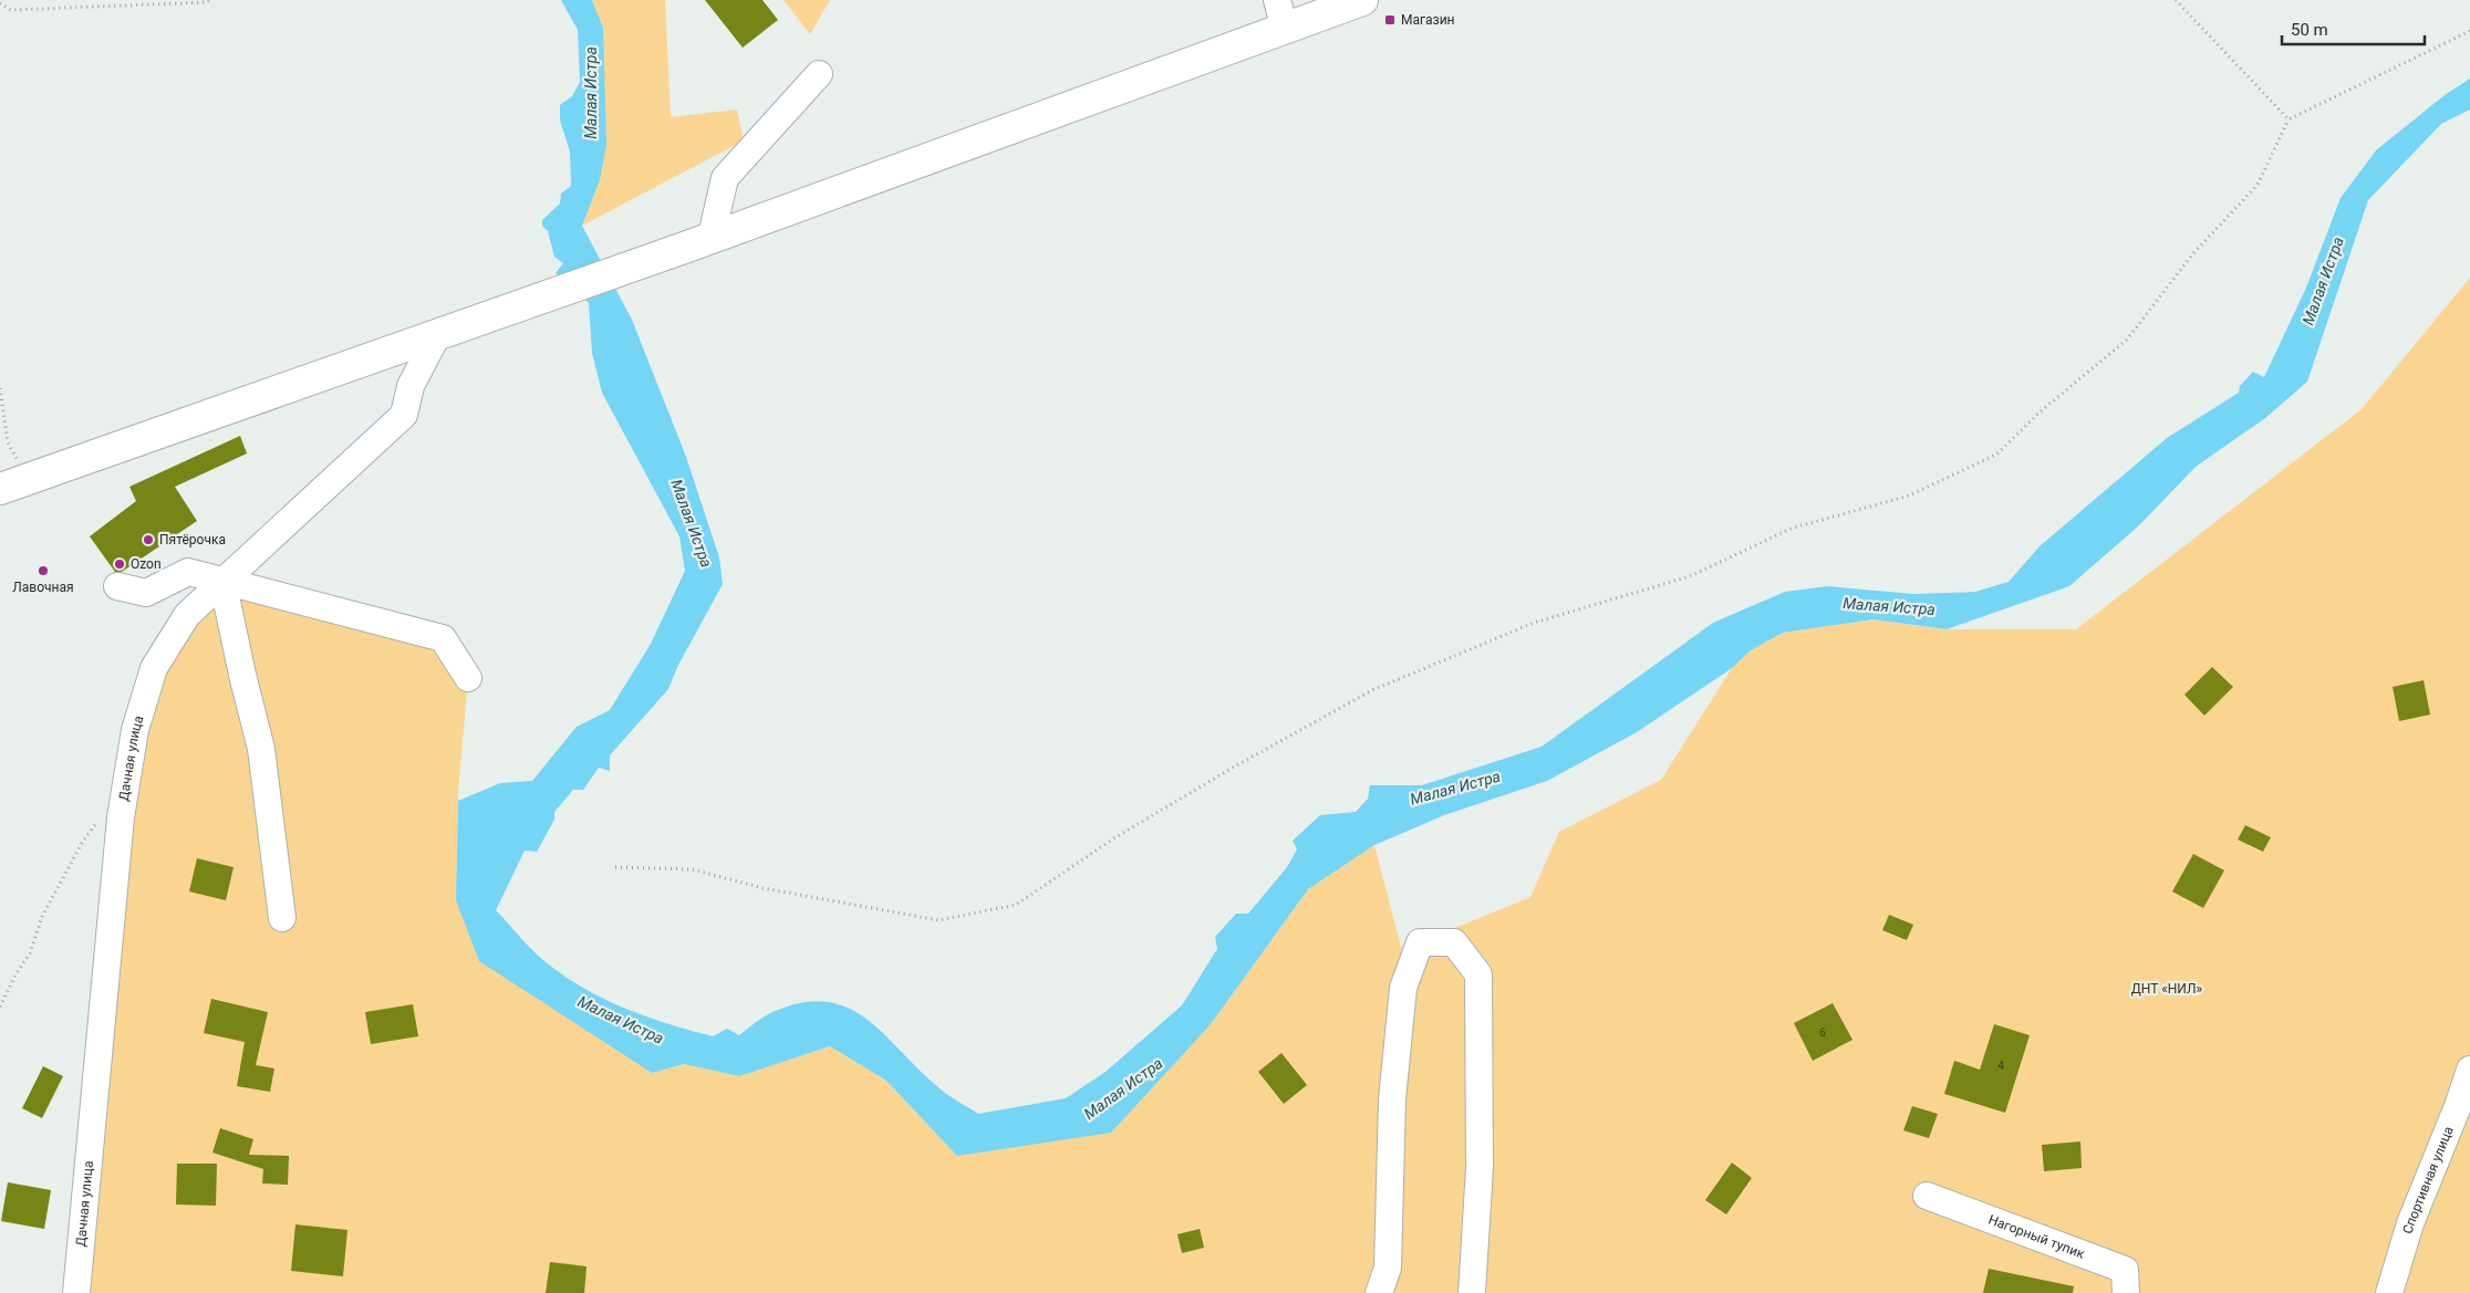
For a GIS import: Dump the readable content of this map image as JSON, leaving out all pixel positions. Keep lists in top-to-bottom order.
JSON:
{
  "streets": {
    "street": ["Дачная улица", "Спортивная улица", "Нагорный тупик"]
  },
  "water": ["Малая Истра"],
  "parks": ["ДНТ «НИЛ»"],
  "places": {
    "transit": ["Магазин"],
    "other": ["Пятёрочка", "Ozon", "Лавочная"]
  },
  "house_numbers": ["6", "4"],
  "scale_bar": "50 m"
}
